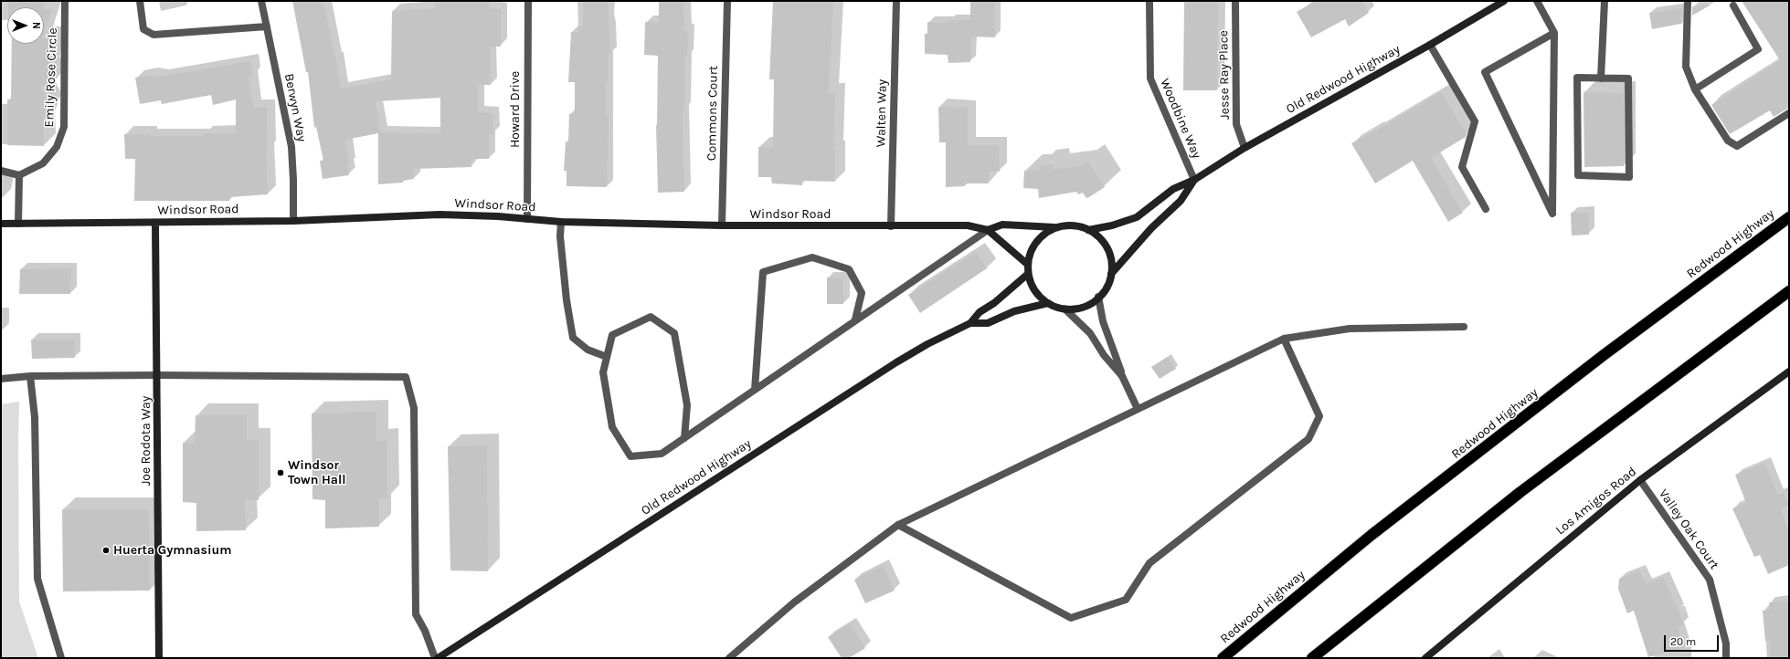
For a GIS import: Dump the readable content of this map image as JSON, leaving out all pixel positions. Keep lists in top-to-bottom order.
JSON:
{
  "streets": {
    "highway": ["Redwood Highway"],
    "main road": [
      "Old Redwood Highway",
      "Windsor Road",
      "Joe Rodota Way",
      "Los Amigos Road"
    ],
    "street": [
      "Jesse Ray Place",
      "Emily Rose Circle",
      "Berwyn Way",
      "Howard Drive",
      "Commons Court",
      "Walten Way",
      "Woodbine Way",
      "Valley Oak Court"
    ]
  },
  "crossings": [
    ["Jesse Ray Place", "Old Redwood Highway"],
    ["Old Redwood Highway", "Woodbine Way"],
    ["Old Redwood Highway", "Windsor Road"],
    ["Berwyn Way", "Windsor Road"],
    ["Howard Drive", "Windsor Road"],
    ["Commons Court", "Windsor Road"],
    ["Walten Way", "Windsor Road"],
    ["Windsor Road", "Joe Rodota Way"],
    ["Los Amigos Road", "Valley Oak Court"]
  ],
  "places": ["Windsor Town Hall", "Huerta Gymnasium"],
  "scale_bar": "20 m",
  "north": "right"
}
